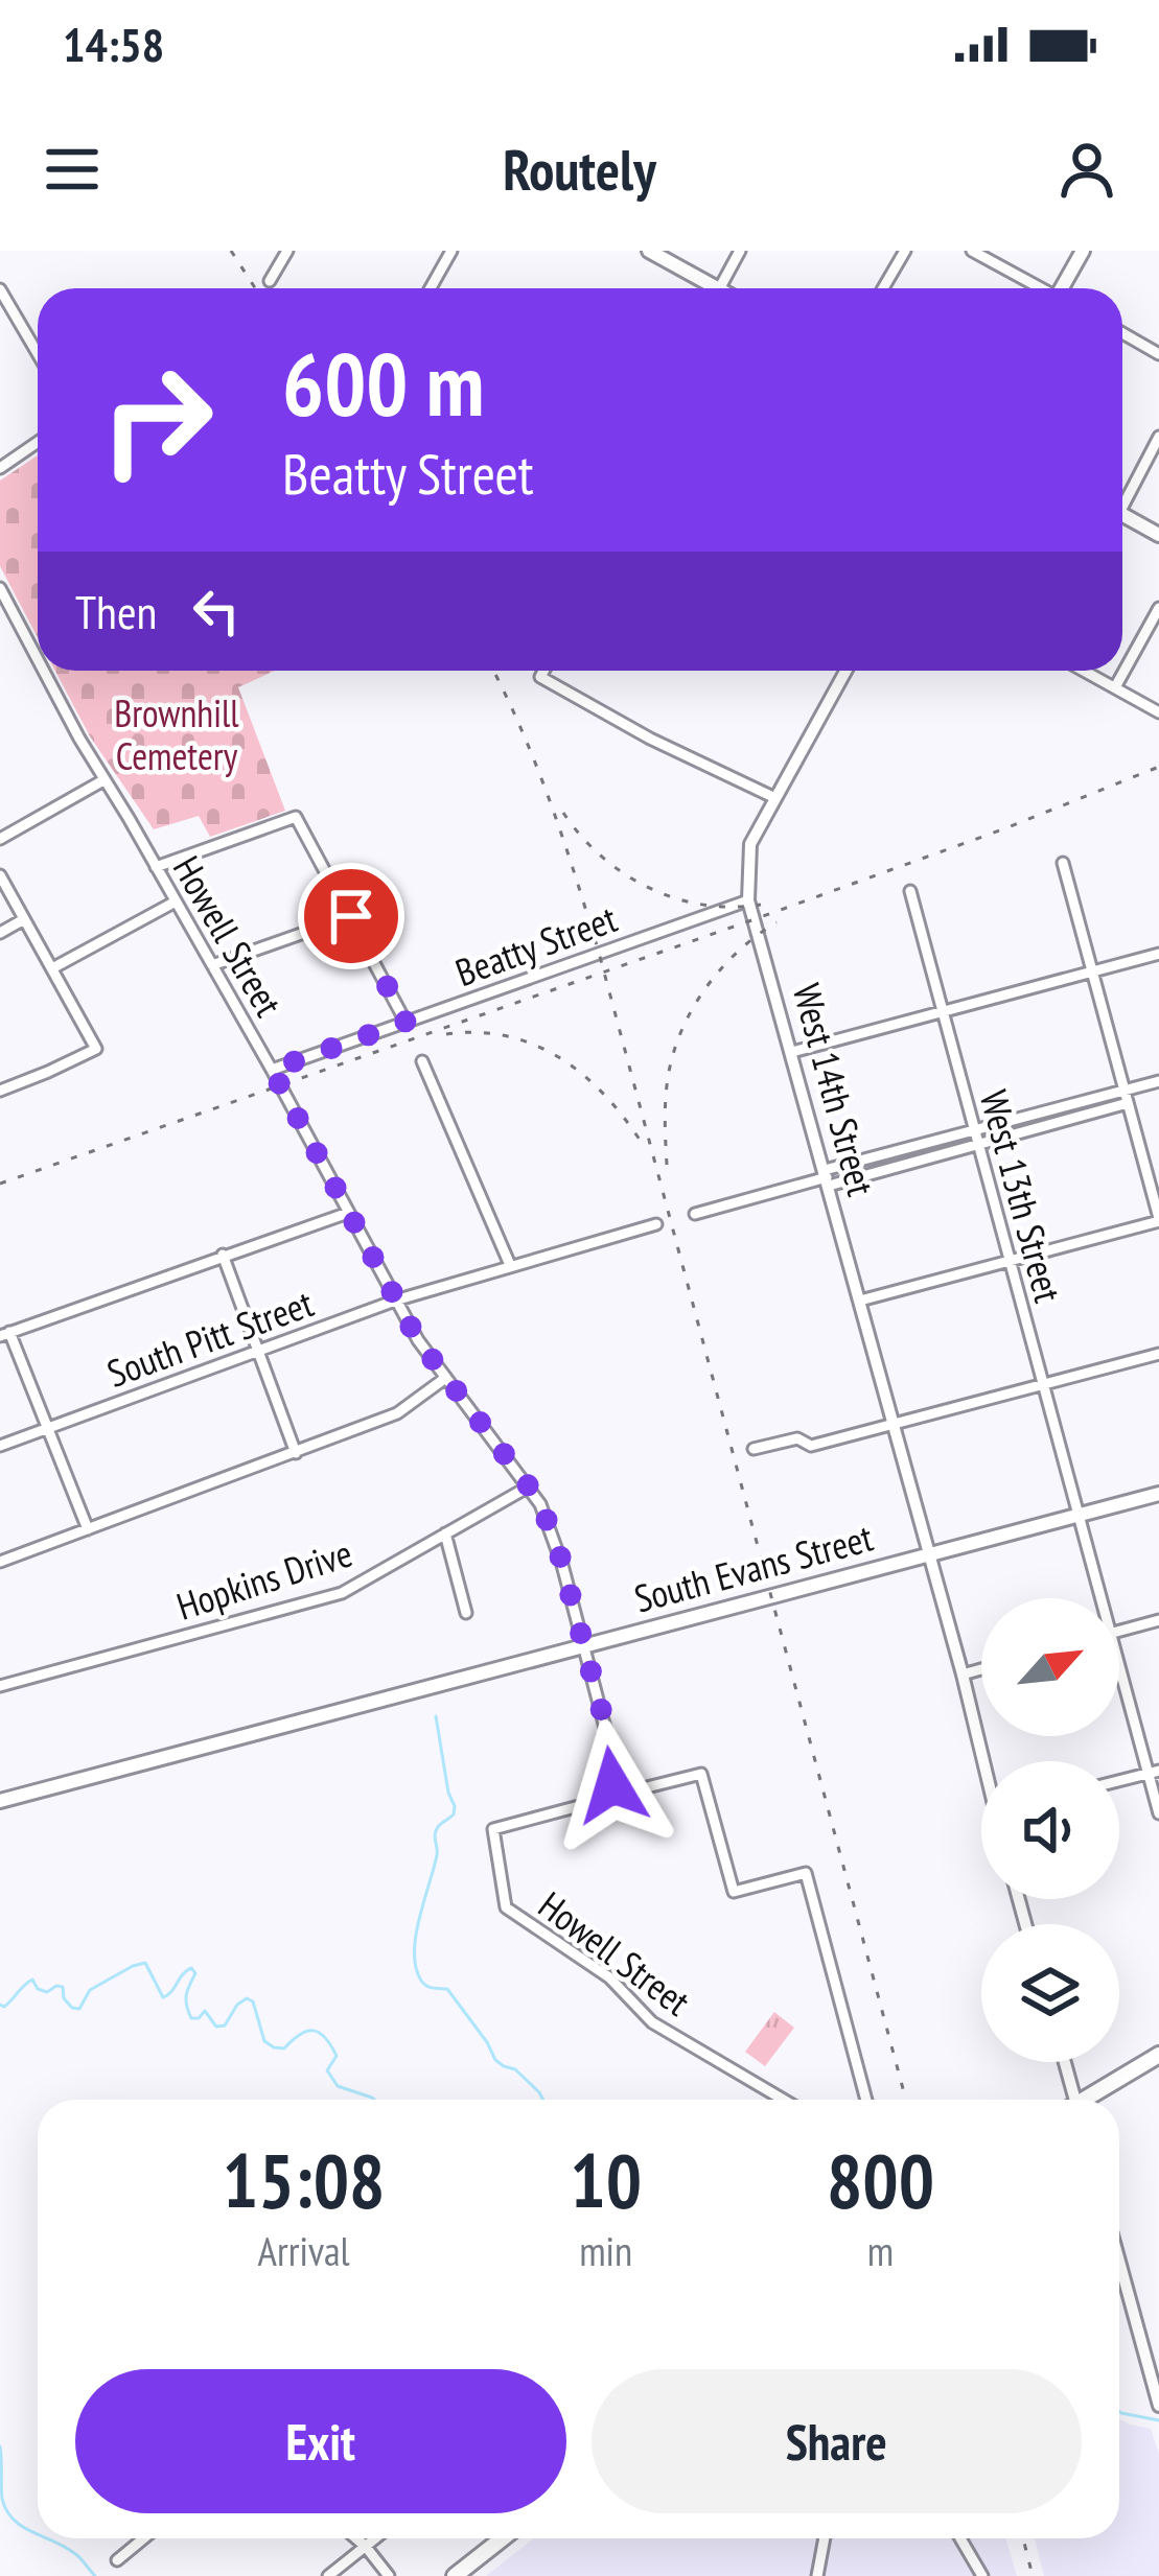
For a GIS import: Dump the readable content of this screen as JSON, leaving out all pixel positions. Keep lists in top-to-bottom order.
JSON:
{
  "streets": {
    "main road": ["South Evans Street"],
    "street": [
      "Howell Street",
      "Beatty Street",
      "West 14th Street",
      "West 13th Street",
      "South Pitt Street",
      "Hopkins Drive"
    ]
  },
  "crossings": [
    ["Howell Street", "Beatty Street"],
    ["Howell Street", "South Pitt Street"],
    ["Howell Street", "South Evans Street"],
    ["Howell Street", "Hopkins Drive"],
    ["Beatty Street", "West 14th Street"],
    ["West 14th Street", "South Evans Street"],
    ["West 13th Street", "South Evans Street"]
  ],
  "parks": ["Brownhill Cemetery"],
  "north": "top right",
  "page": {
    "status": "14:58",
    "header": "Routely",
    "turn": ["600 m", "Beatty Street"],
    "then": "Then",
    "eta": [
      "15:08",
      "Arrival",
      "10",
      "min",
      "800",
      "m"
    ],
    "buttons": ["Exit", "Share"]
  }
}
